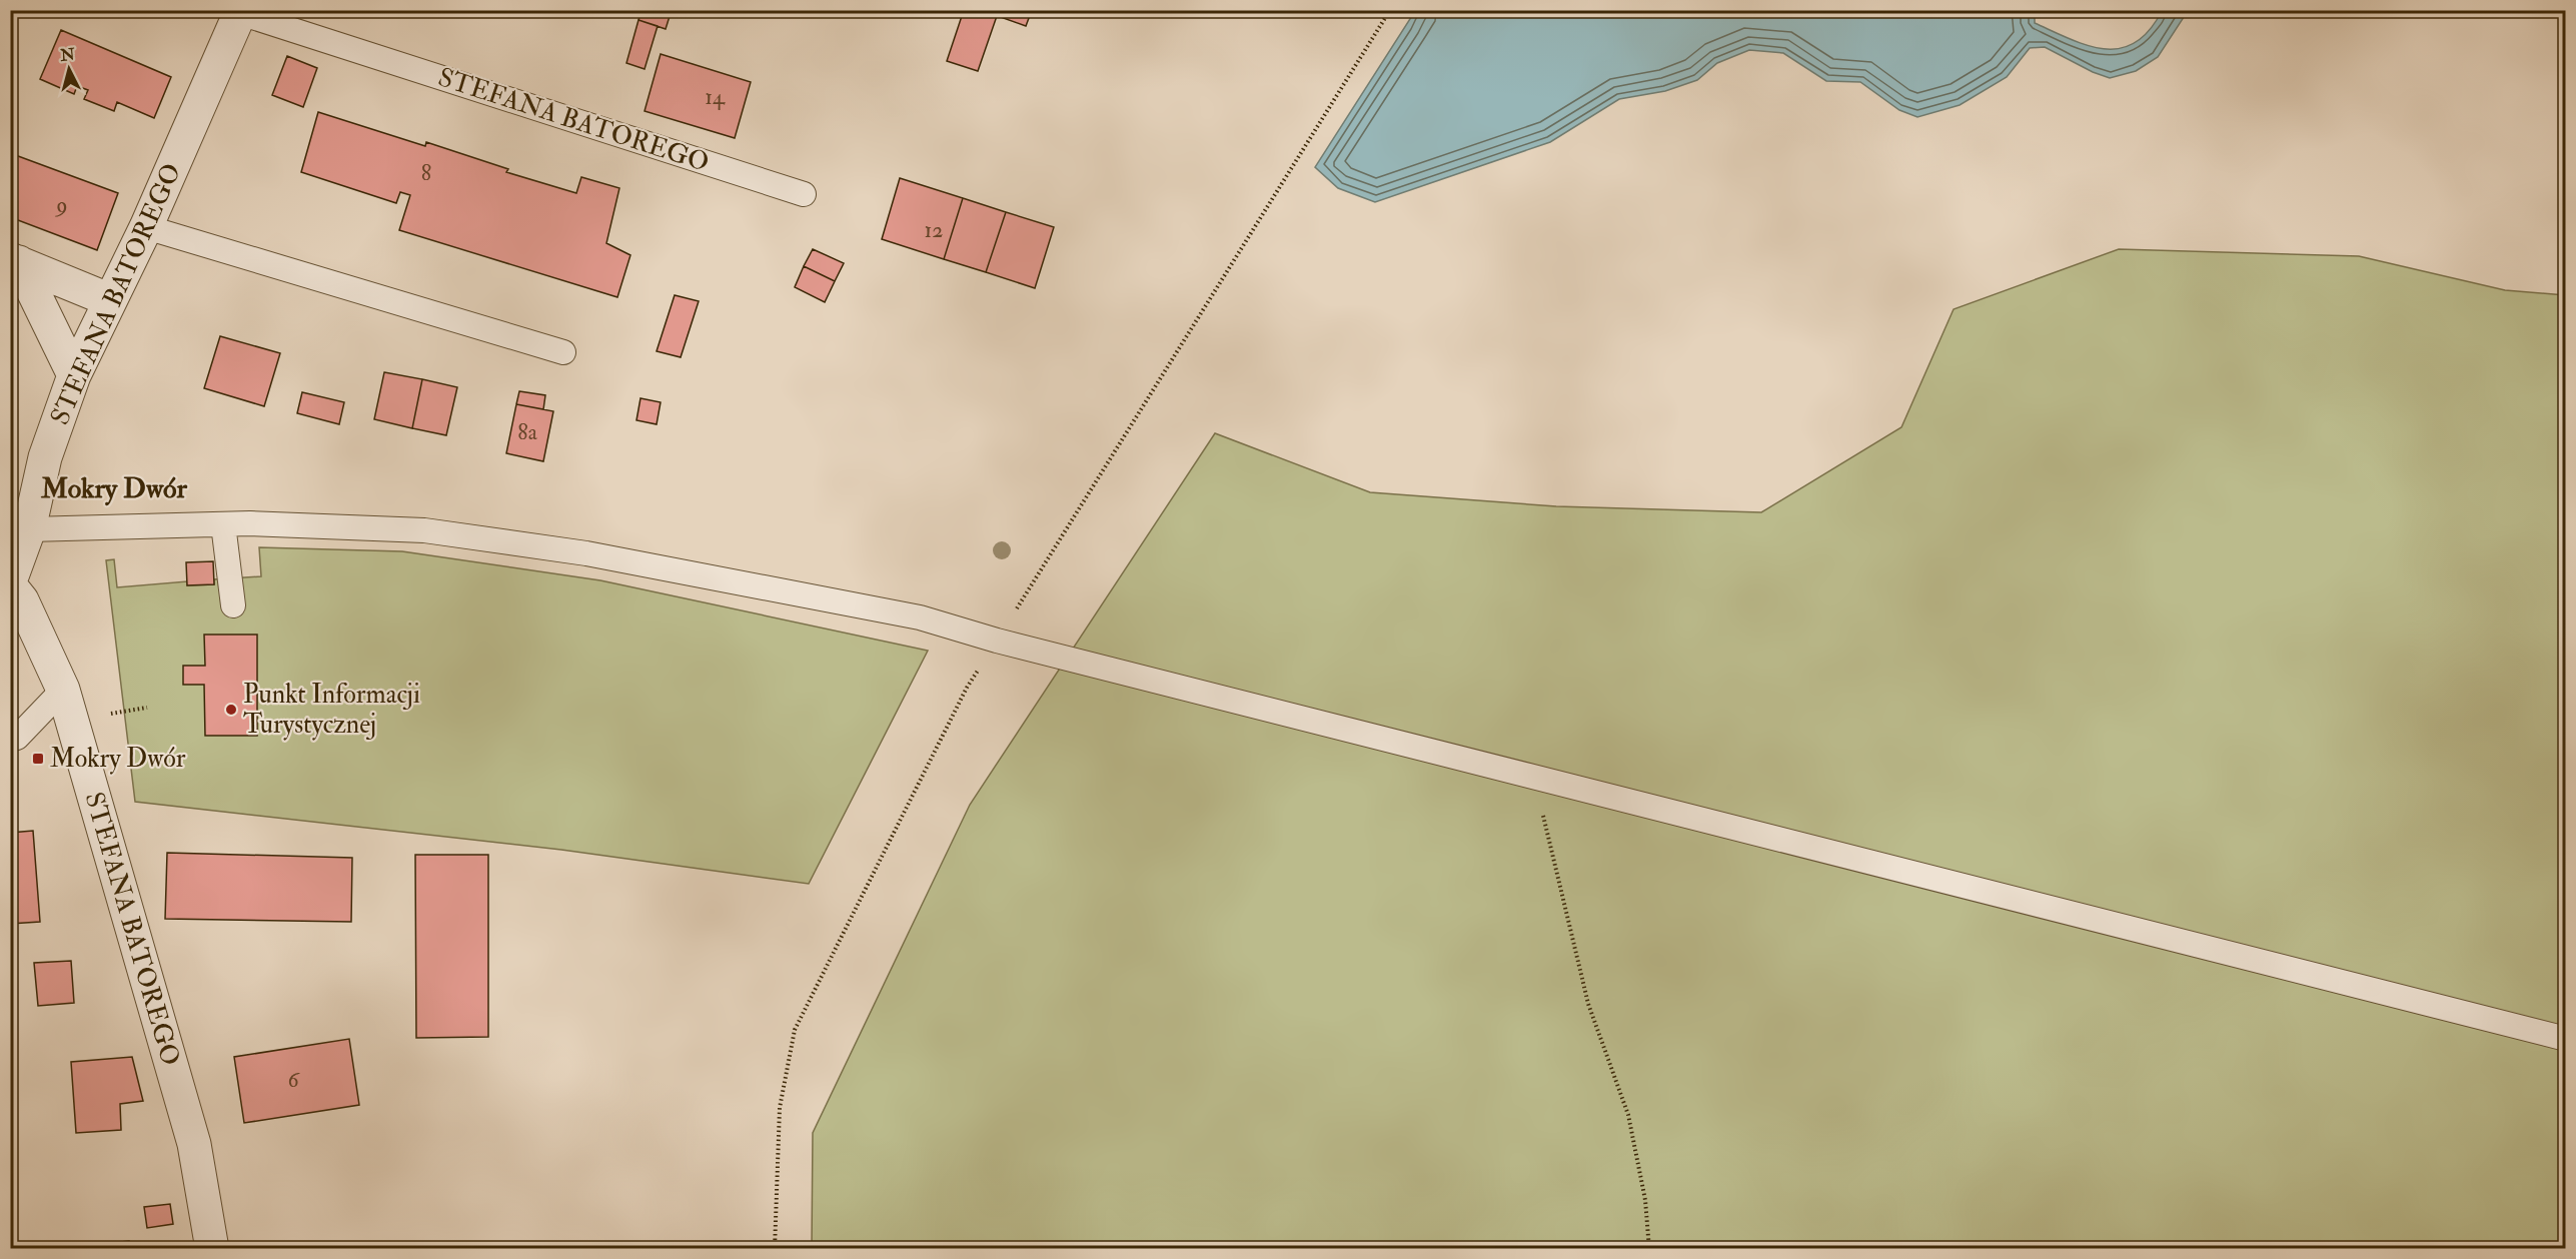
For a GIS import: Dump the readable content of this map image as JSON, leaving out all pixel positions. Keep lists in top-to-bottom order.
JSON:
{
  "streets": {
    "street": ["STEFANA BATOREGO"]
  },
  "districts": ["Mokry Dwór"],
  "places": {
    "other": ["Punkt Informacji Turystycznej"],
    "transit": ["Mokry Dwór"]
  },
  "house_numbers": [
    "14",
    "8",
    "9",
    "12",
    "8a",
    "6"
  ],
  "north": "top"
}
